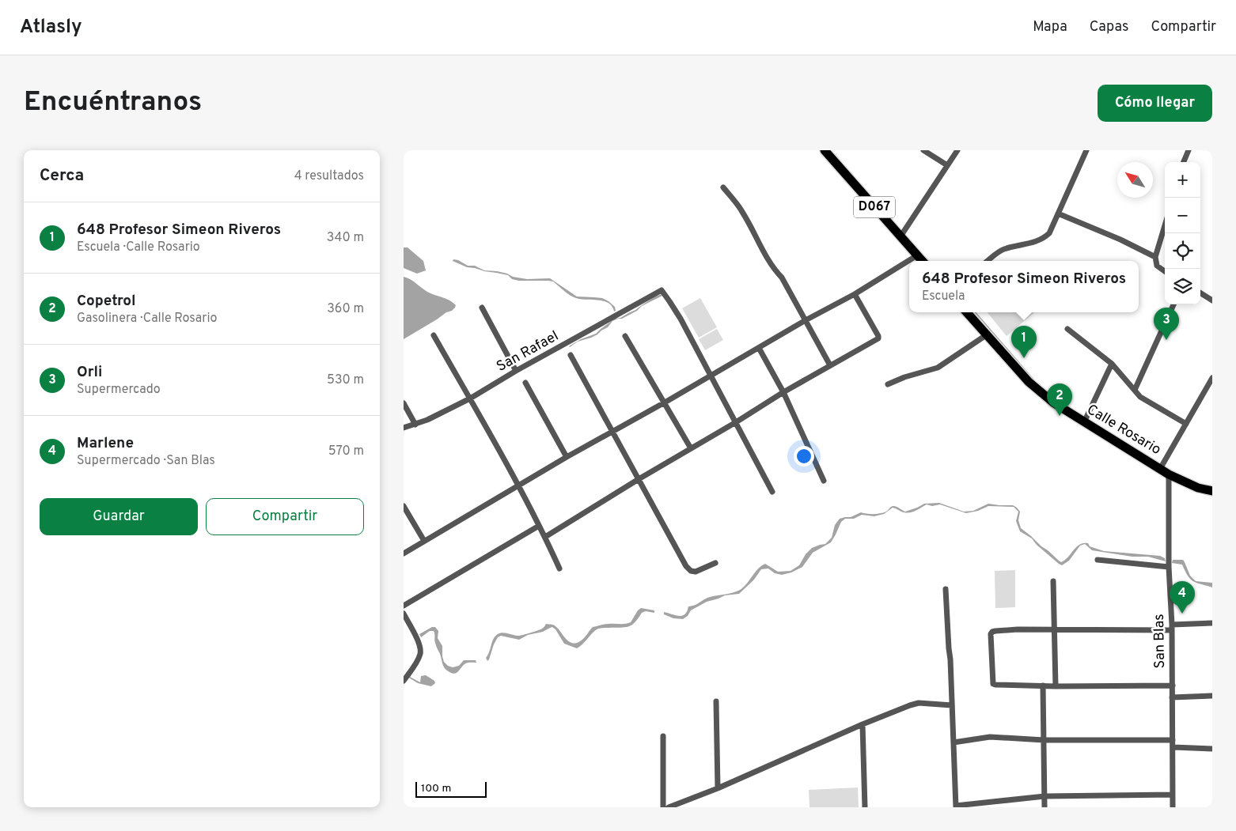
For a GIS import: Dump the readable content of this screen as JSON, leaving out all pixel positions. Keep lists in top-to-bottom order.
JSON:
{
  "streets": {
    "main road": ["D067", "Calle Rosario"],
    "street": ["San Rafael", "San Blas"]
  },
  "crossings": [
    ["Calle Rosario", "San Blas"]
  ],
  "scale_bar": "100 m",
  "north": "top left",
  "page": {
    "header": "Atlasly",
    "nav": ["Mapa", "Capas", "Compartir"],
    "buttons": [
      "Cómo llegar",
      ["Guardar", "Compartir"]
    ],
    "title": "Encuéntranos",
    "heading": ["Cerca", "4 resultados"],
    "map_buttons": ["+", "−"],
    "list": [
      {
        "mark": "1",
        "name": "648 Profesor Simeon Riveros",
        "note": "Escuela · Calle Rosario",
        "value": "340 m"
      },
      {
        "mark": "2",
        "name": "Copetrol",
        "note": "Gasolinera · Calle Rosario",
        "value": "360 m"
      },
      {
        "mark": "3",
        "name": "Orli",
        "note": "Supermercado",
        "value": "530 m"
      },
      {
        "mark": "4",
        "name": "Marlene",
        "note": "Supermercado · San Blas",
        "value": "570 m"
      }
    ],
    "popup": ["648 Profesor Simeon Riveros", "Escuela"],
    "pins": [
      "3",
      "1",
      "2",
      "4"
    ],
    "scale": "100 m"
  }
}
